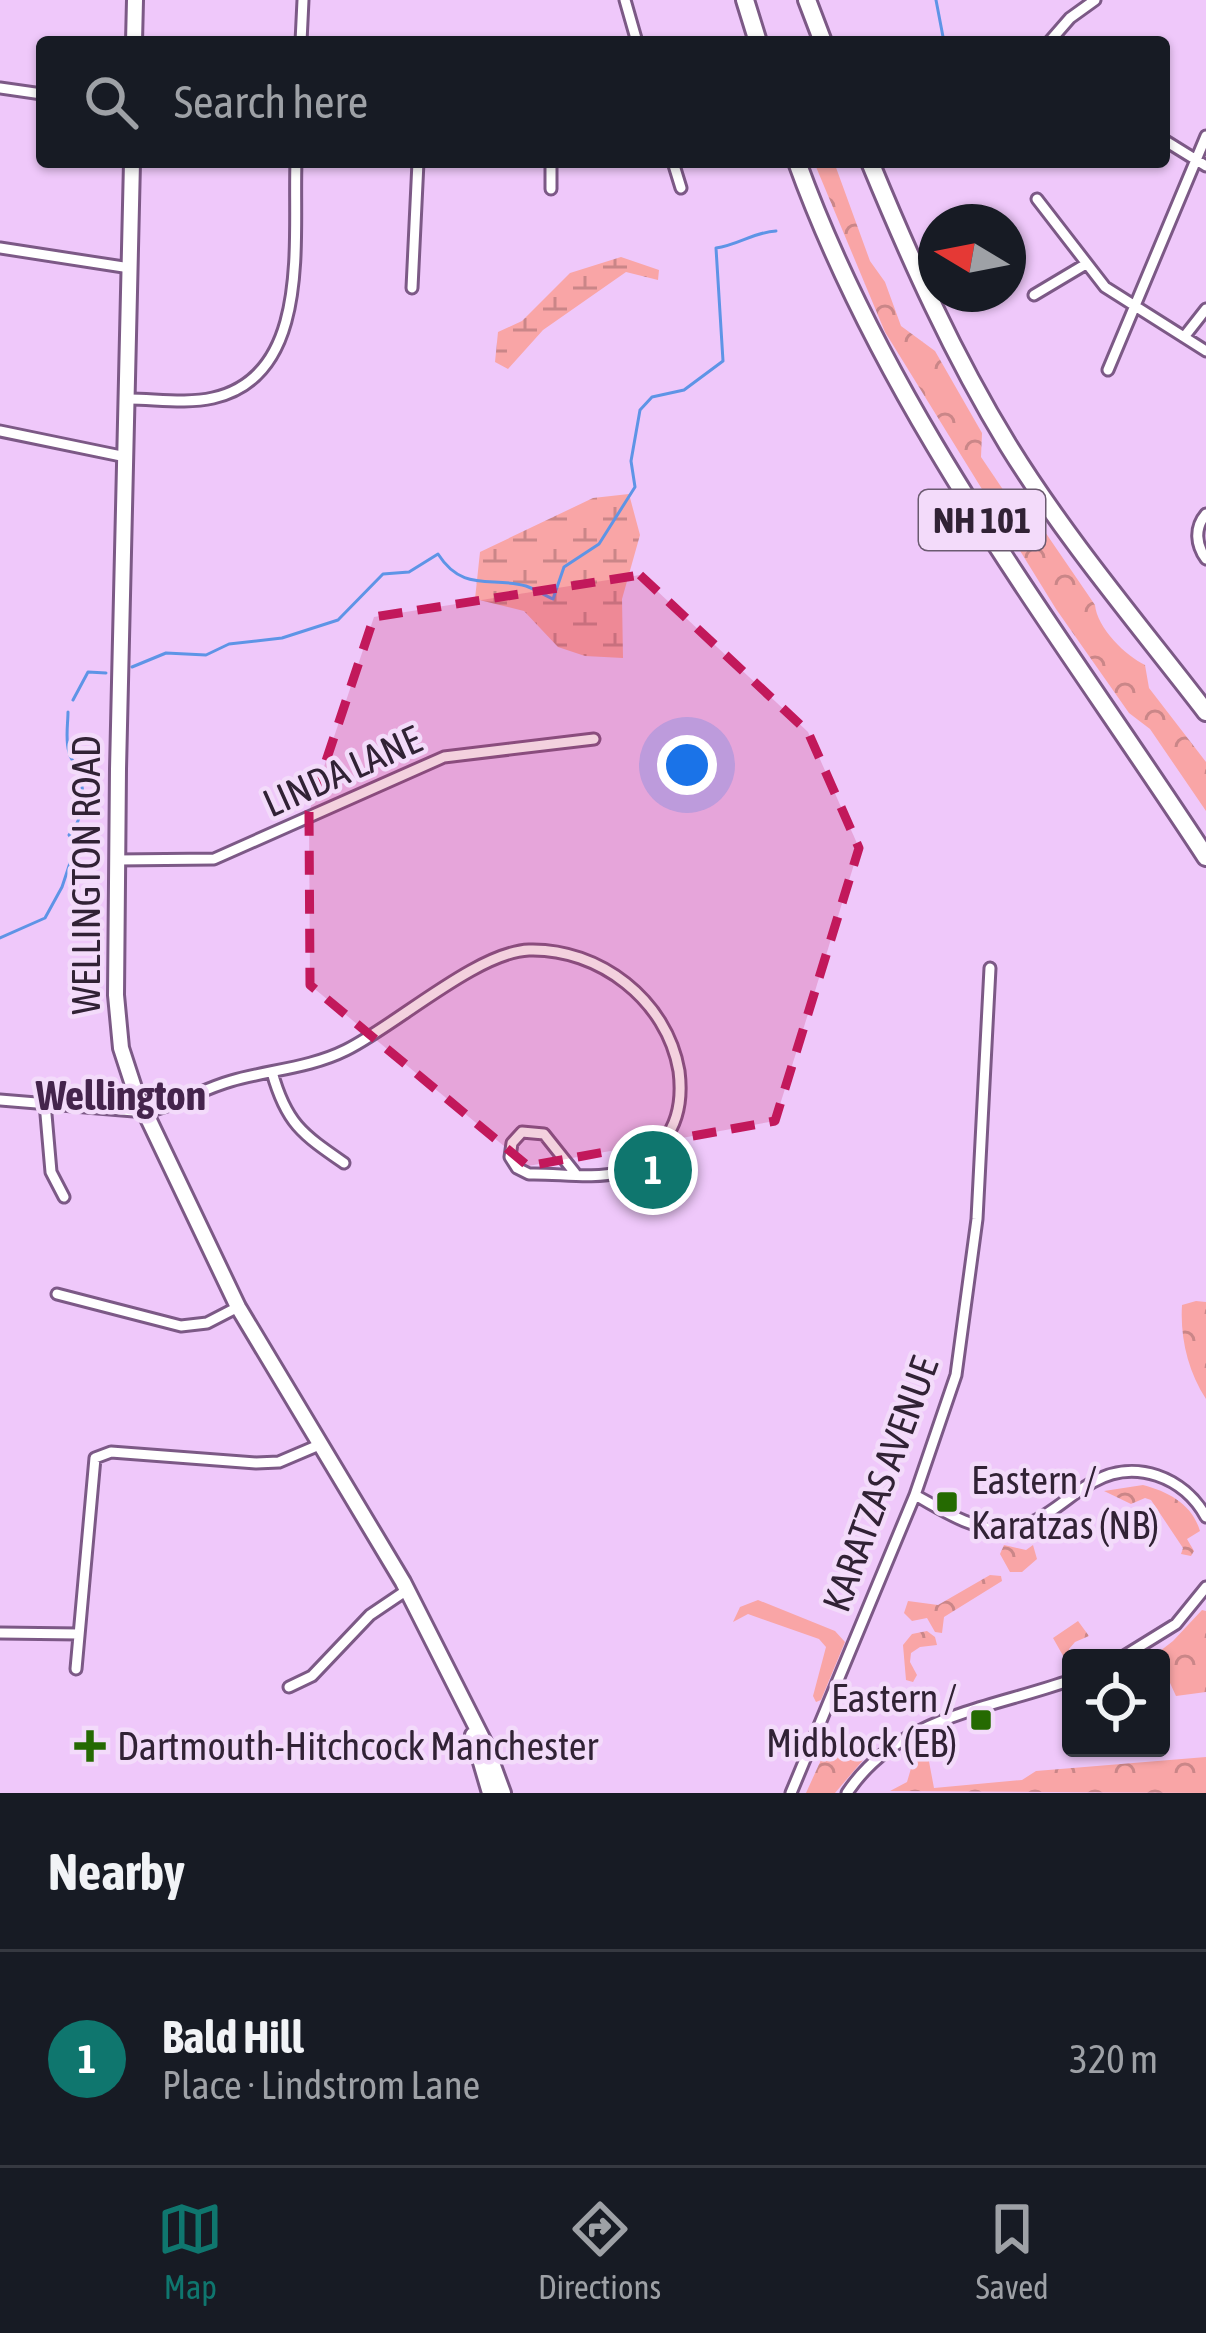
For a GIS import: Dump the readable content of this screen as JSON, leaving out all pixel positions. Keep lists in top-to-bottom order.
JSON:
{
  "streets": {
    "highway": ["NH 101"],
    "main road": ["WELLINGTON ROAD"],
    "street": ["LINDA LANE", "KARATZAS AVENUE"]
  },
  "crossings": [
    ["LINDA LANE", "WELLINGTON ROAD"]
  ],
  "districts": ["Wellington"],
  "places": {
    "transit": ["Eastern / Karatzas (NB)", "Eastern / Midblock (EB)"],
    "health": ["Dartmouth-Hitchcock Manchester"]
  },
  "north": "left",
  "page": {
    "search": "Search here",
    "pins": "1",
    "heading": "Nearby",
    "list": [
      {
        "mark": "1",
        "name": "Bald Hill",
        "note": "Place · Lindstrom Lane",
        "value": "320 m"
      }
    ],
    "nav": ["Map", "Directions", "Saved"]
  }
}
